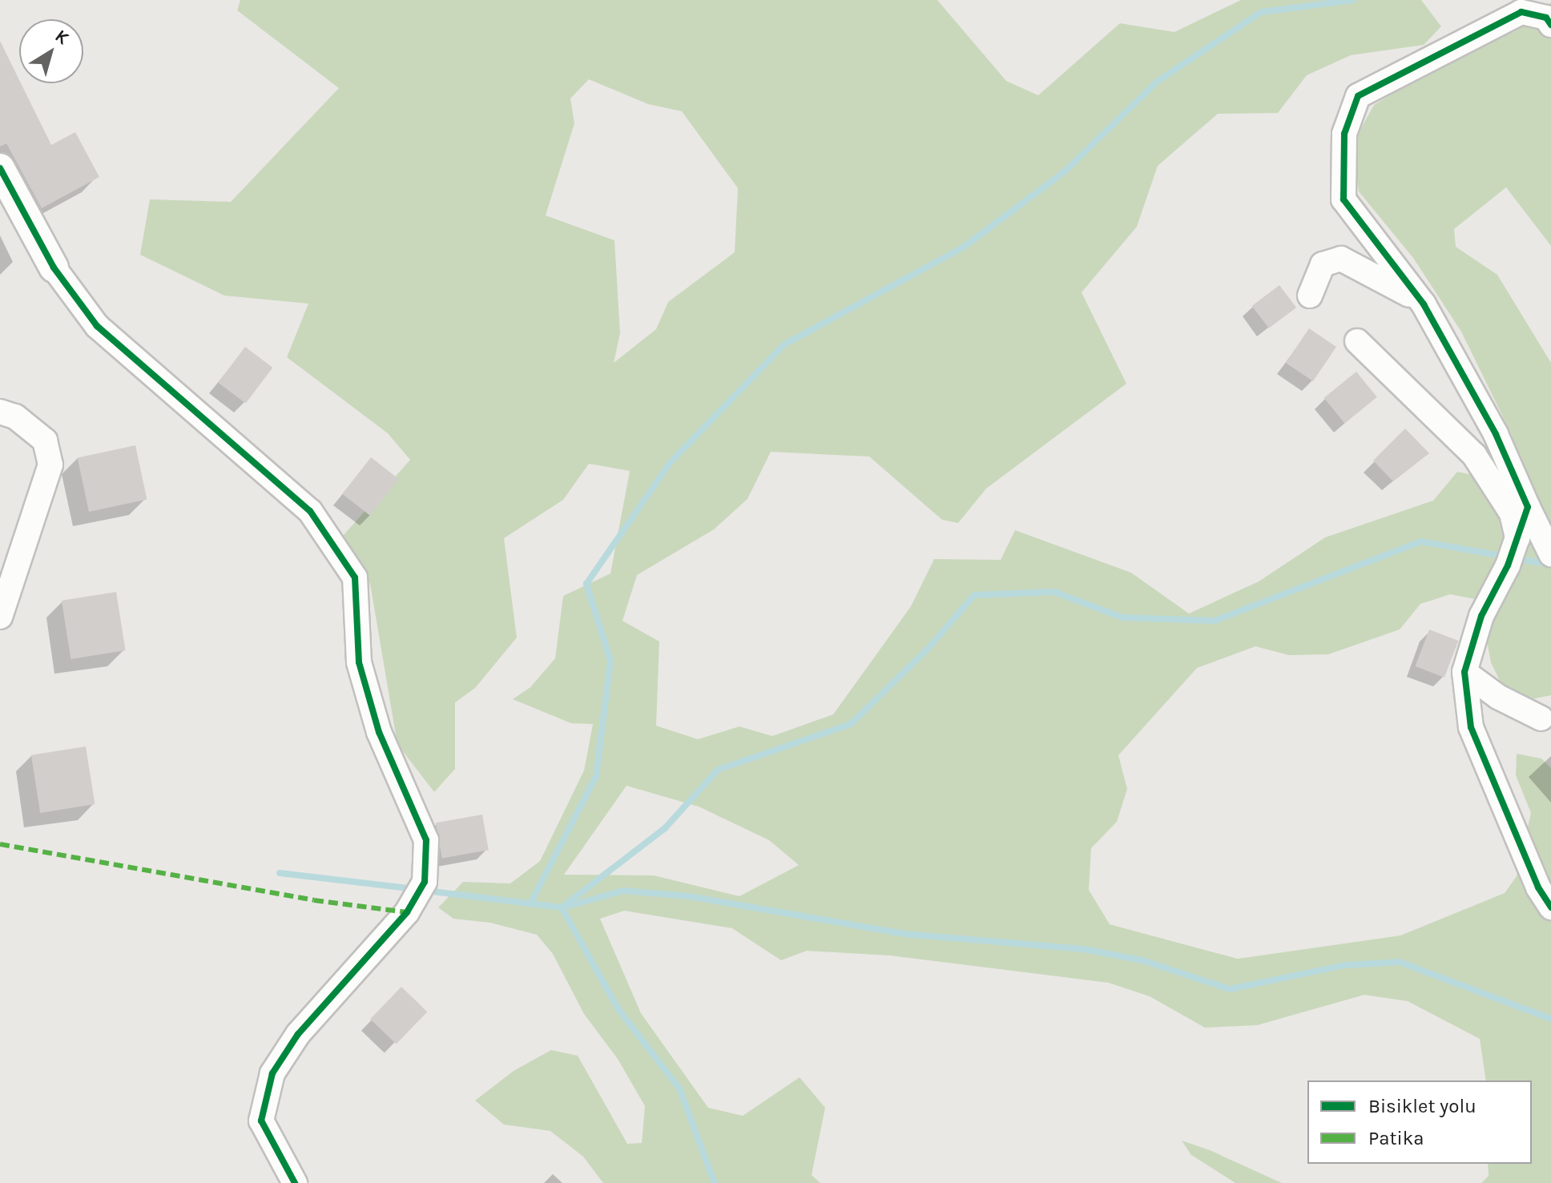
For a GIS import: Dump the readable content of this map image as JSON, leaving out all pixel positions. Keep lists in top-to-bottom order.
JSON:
{
  "legend": ["Bisiklet yolu", "Patika"],
  "north": "top right"
}
